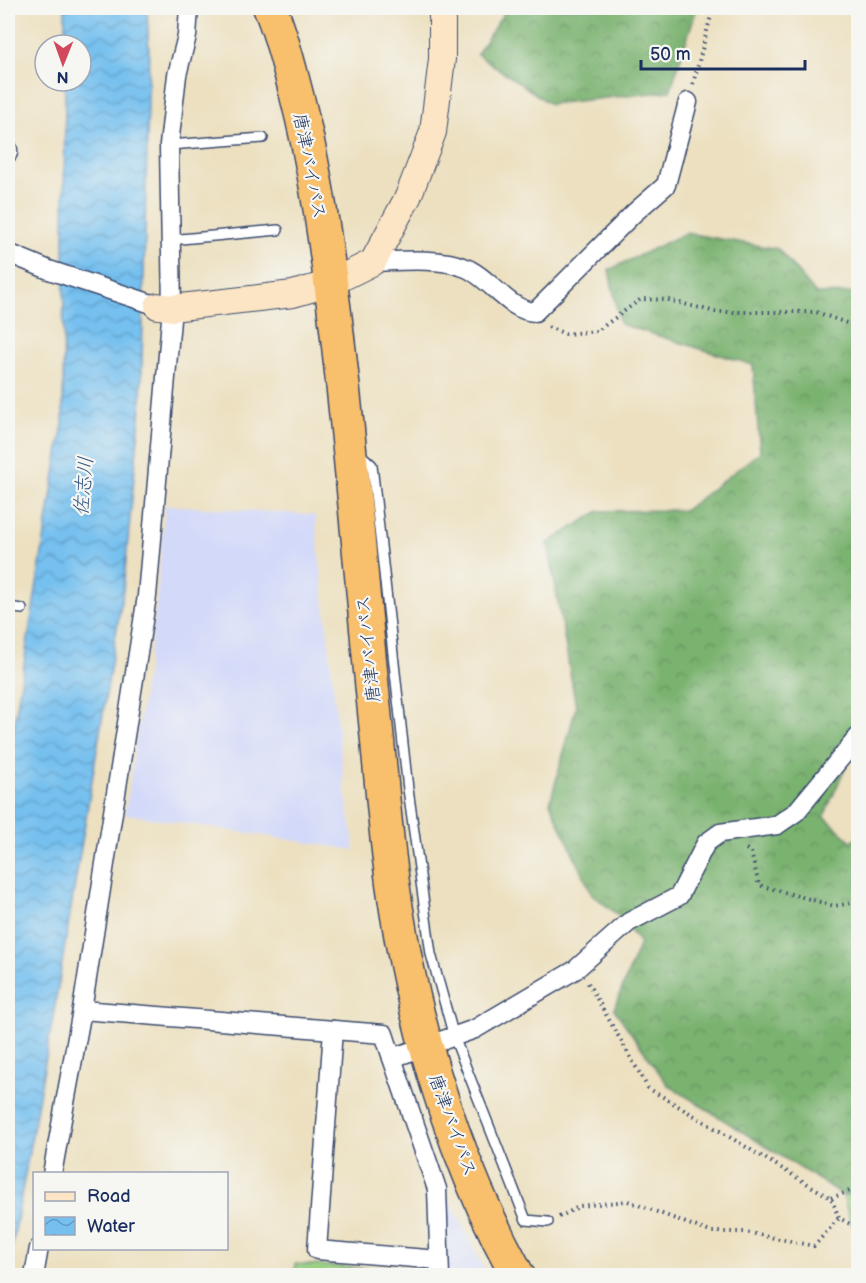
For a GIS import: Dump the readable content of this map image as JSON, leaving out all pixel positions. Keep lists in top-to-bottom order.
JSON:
{
  "streets": {
    "highway": ["唐津バイパス"]
  },
  "water": ["佐志川"],
  "legend": ["Road", "Water"],
  "scale_bar": "50 m",
  "north": "bottom"
}
